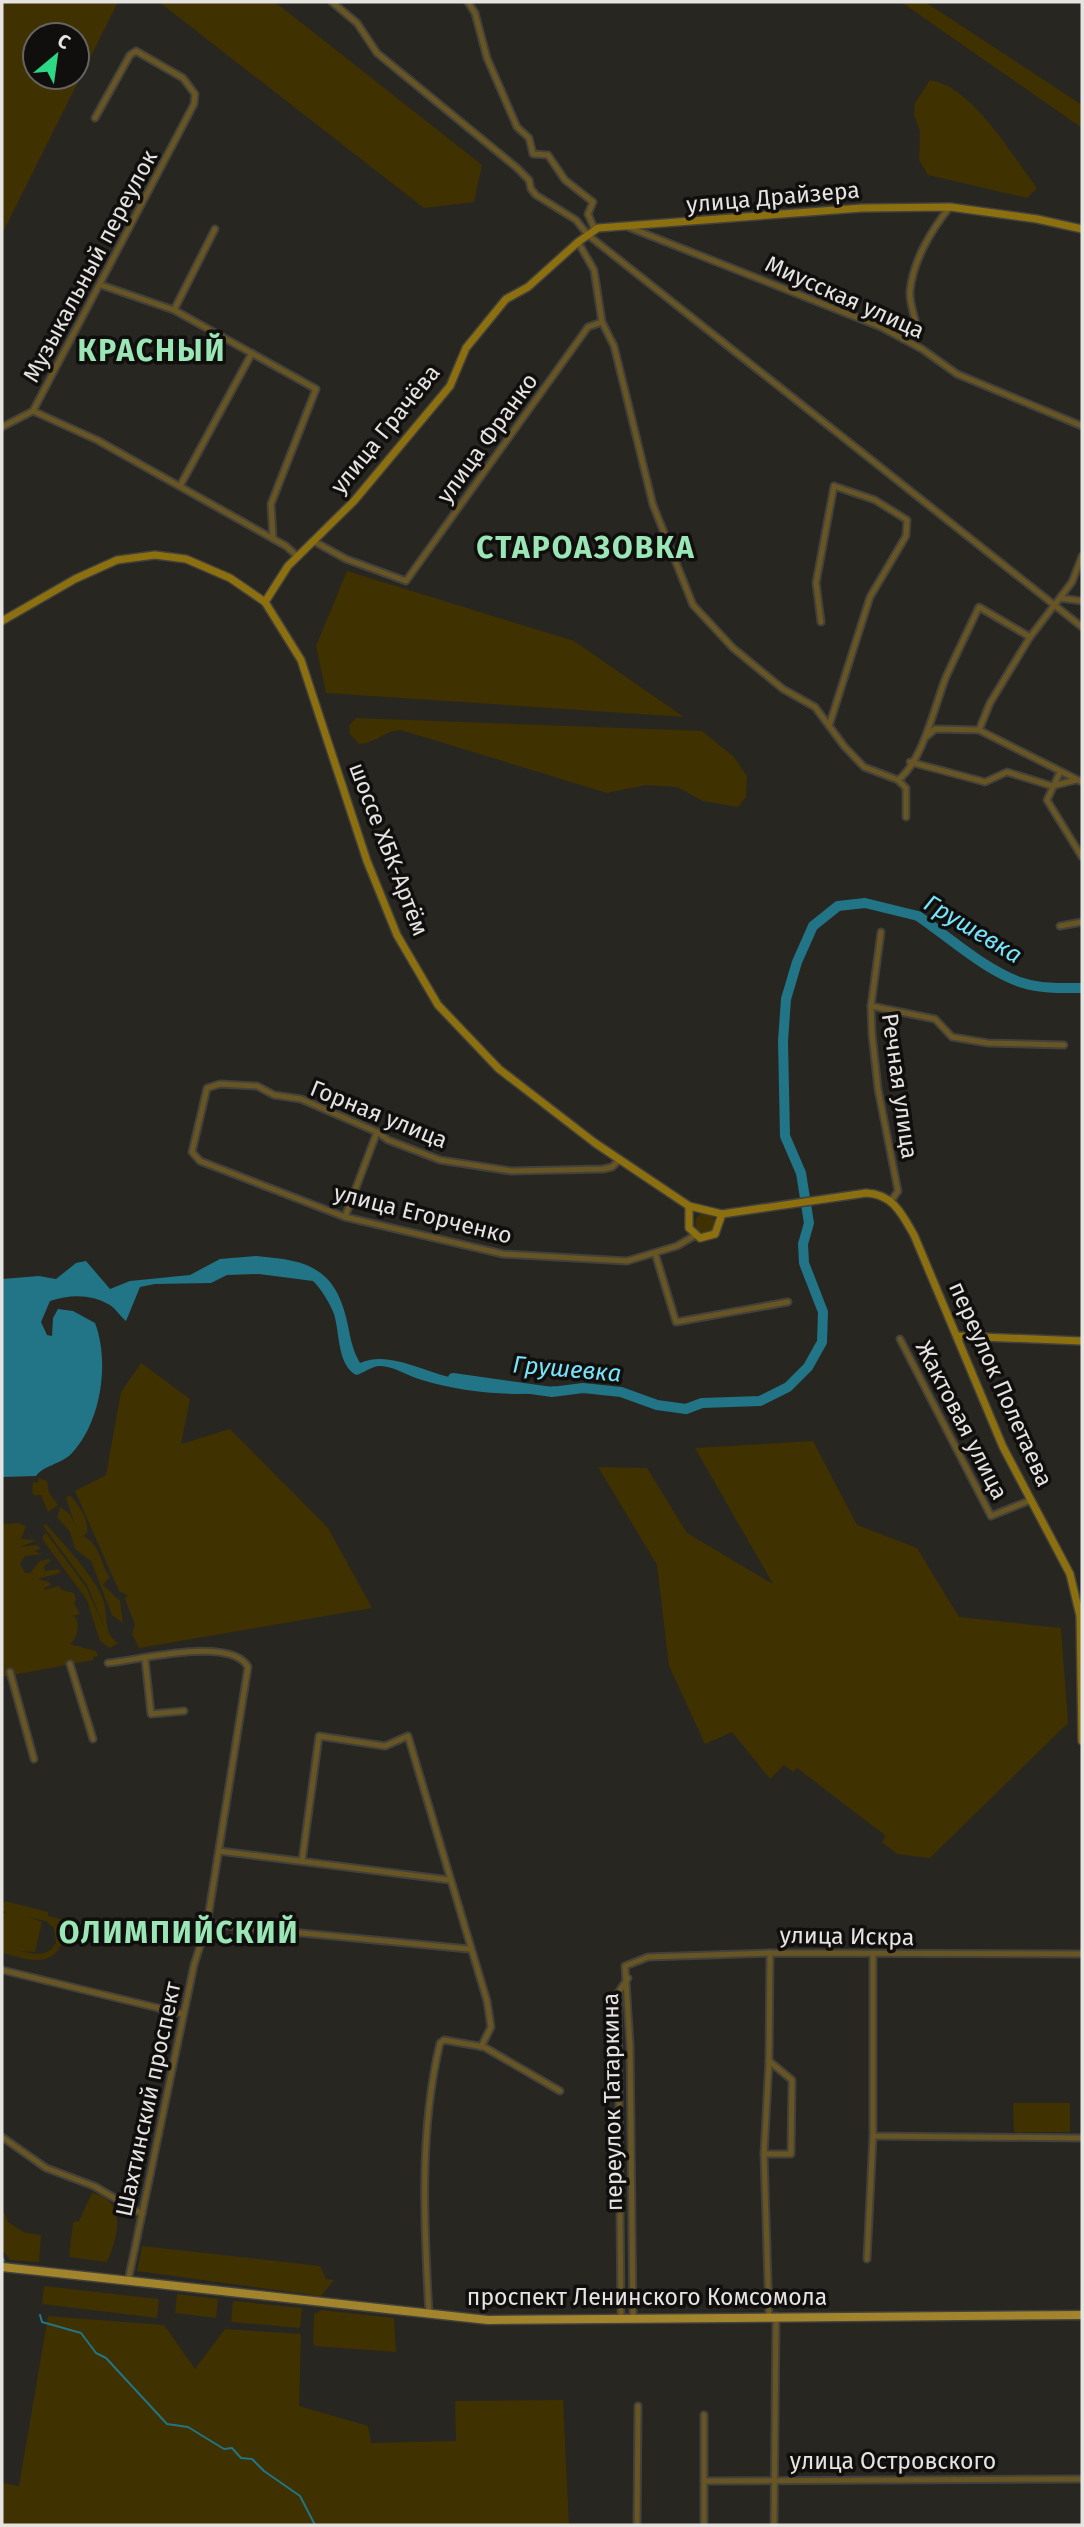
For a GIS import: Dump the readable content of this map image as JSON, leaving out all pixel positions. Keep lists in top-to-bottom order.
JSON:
{
  "streets": {
    "main road": [
      "улица Драйзера",
      "улица Грачёва",
      "шоссе ХБК-Артём",
      "переулок Полетаева",
      "проспект Ленинского Комсомола"
    ],
    "street": [
      "Музыкальный переулок",
      "Миусская улица",
      "улица Франко",
      "Речная улица",
      "Горная улица",
      "улица Егорченко",
      "Жактовая улица",
      "улица Искра",
      "Шахтинский проспект",
      "переулок Татаркина",
      "улица Островского"
    ]
  },
  "crossings": [
    ["улица Драйзера", "Миусская улица"],
    ["улица Драйзера", "улица Грачёва"],
    ["улица Грачёва", "улица Франко"],
    ["улица Грачёва", "шоссе ХБК-Артём"],
    ["шоссе ХБК-Артём", "Речная улица"],
    ["шоссе ХБК-Артём", "Горная улица"],
    ["шоссе ХБК-Артём", "переулок Полетаева"],
    ["Речная улица", "переулок Полетаева"],
    ["Горная улица", "улица Егорченко"],
    ["переулок Полетаева", "Жактовая улица"],
    ["улица Искра", "переулок Татаркина"],
    ["Шахтинский проспект", "проспект Ленинского Комсомола"],
    ["переулок Татаркина", "проспект Ленинского Комсомола"]
  ],
  "districts": ["КРАСНЫЙ", "СТАРОАЗОВКА", "ОЛИМПИЙСКИЙ"],
  "water": ["Грушевка"],
  "north": "top right"
}
